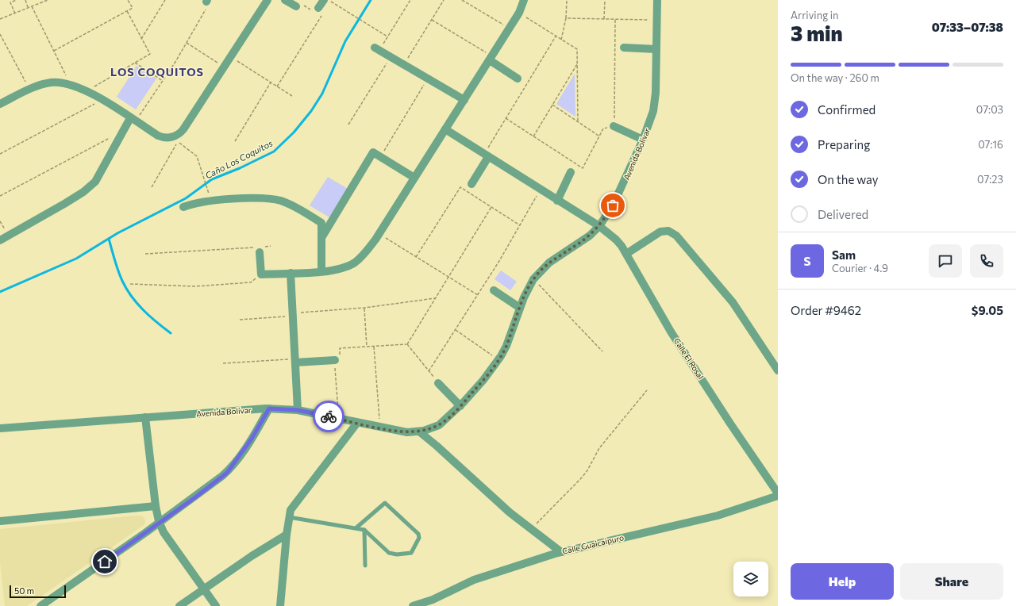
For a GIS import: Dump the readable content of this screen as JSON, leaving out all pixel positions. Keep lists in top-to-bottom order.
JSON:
{
  "streets": {
    "street": ["Avenida Bolívar", "Calle El Rosal", "Calle Guaicaipuro"]
  },
  "crossings": [
    ["Avenida Bolívar", "Calle El Rosal"],
    ["Calle El Rosal", "Calle Guaicaipuro"]
  ],
  "districts": ["LOS COQUITOS"],
  "water": ["Caño Los Coquitos"],
  "scale_bar": "50 m",
  "page": {
    "heading": ["3 min", "Arriving in", "07:33–07:38"],
    "panel": [
      "Sam",
      "Courier · 4.9",
      "Order #9462",
      "$9.05"
    ],
    "bar": "On the way · 260 m",
    "list": [
      ["Confirmed", "07:03"],
      ["Preparing", "07:16"],
      ["On the way", "07:23"],
      "Delivered"
    ],
    "round": "S",
    "buttons": ["Help", "Share"],
    "scale": "50 m"
  }
}
